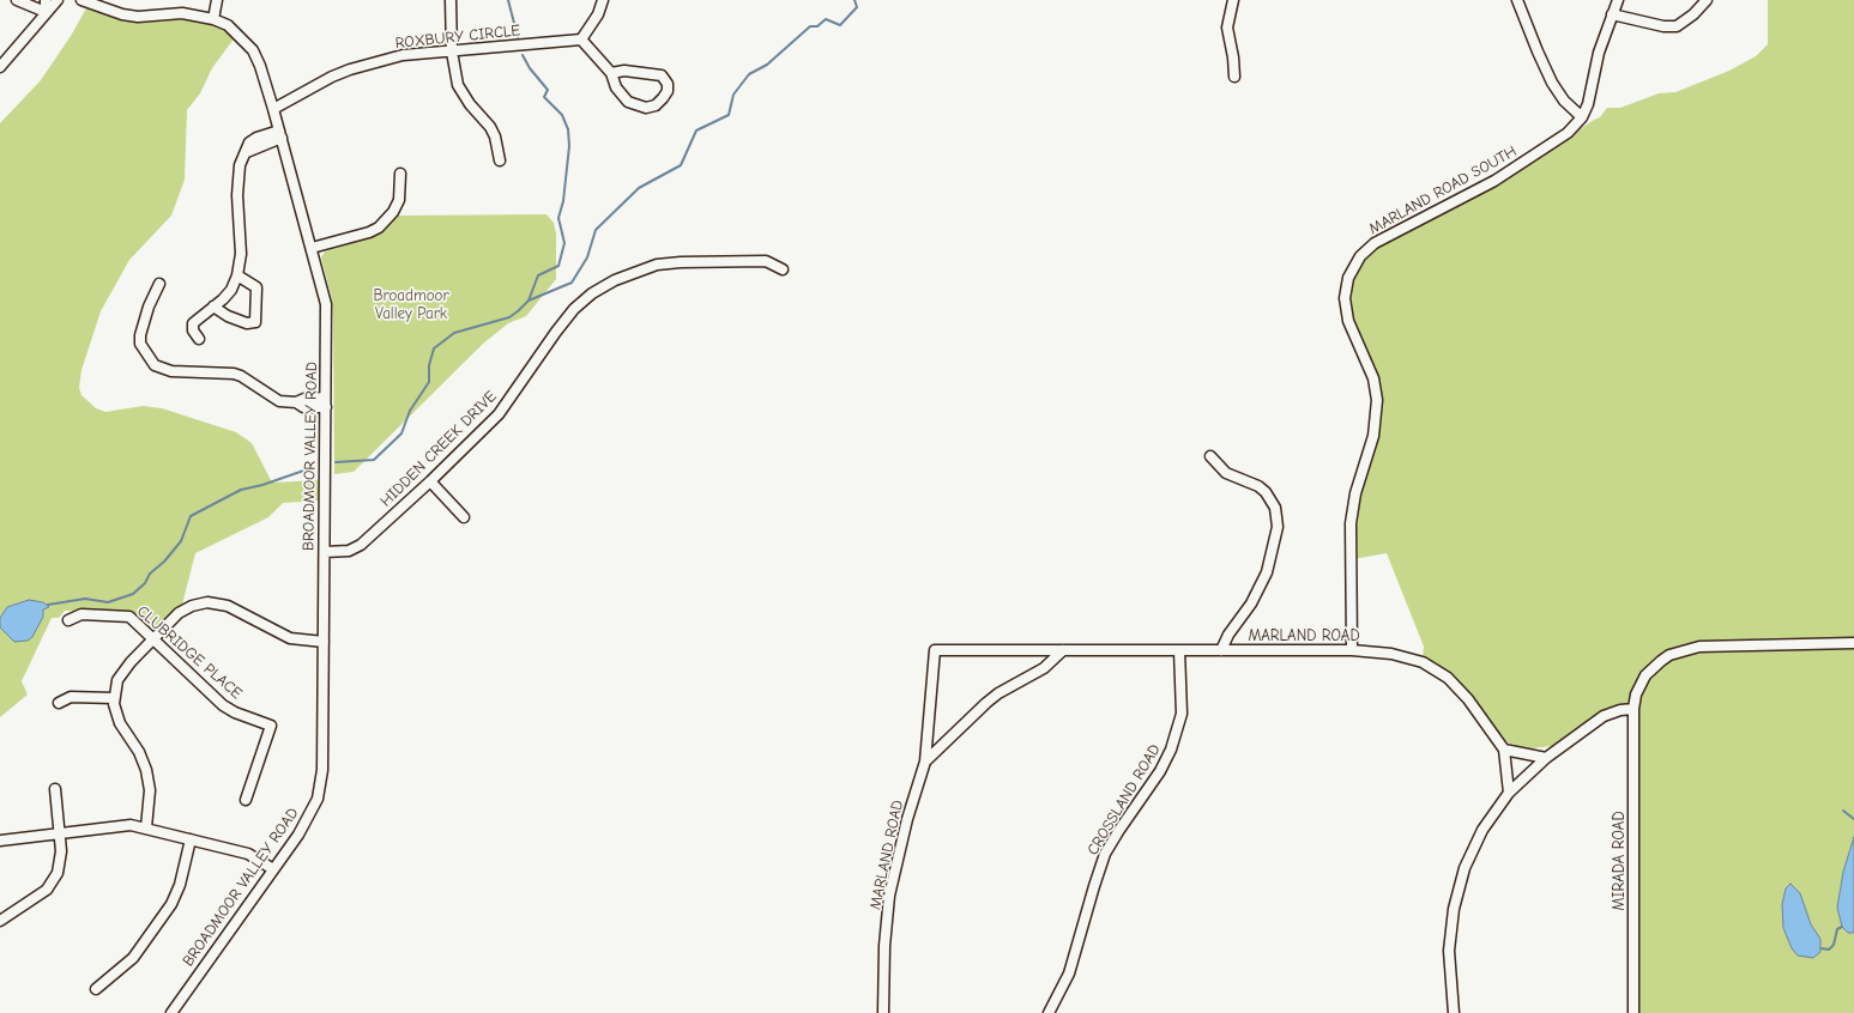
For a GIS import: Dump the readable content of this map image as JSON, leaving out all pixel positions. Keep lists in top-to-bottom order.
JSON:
{
  "streets": {
    "street": [
      "ROXBURY CIRCLE",
      "MARLAND ROAD SOUTH",
      "HIDDEN CREEK DRIVE",
      "BROADMOOR VALLEY ROAD",
      "MARLAND ROAD",
      "CLUBRIDGE PLACE",
      "CROSSLAND ROAD",
      "MIRADA ROAD"
    ]
  },
  "crossings": [
    ["ROXBURY CIRCLE", "BROADMOOR VALLEY ROAD"],
    ["MARLAND ROAD SOUTH", "MARLAND ROAD"],
    ["HIDDEN CREEK DRIVE", "BROADMOOR VALLEY ROAD"],
    ["MARLAND ROAD", "CROSSLAND ROAD"]
  ],
  "parks": ["Broadmoor Valley Park"]
}
